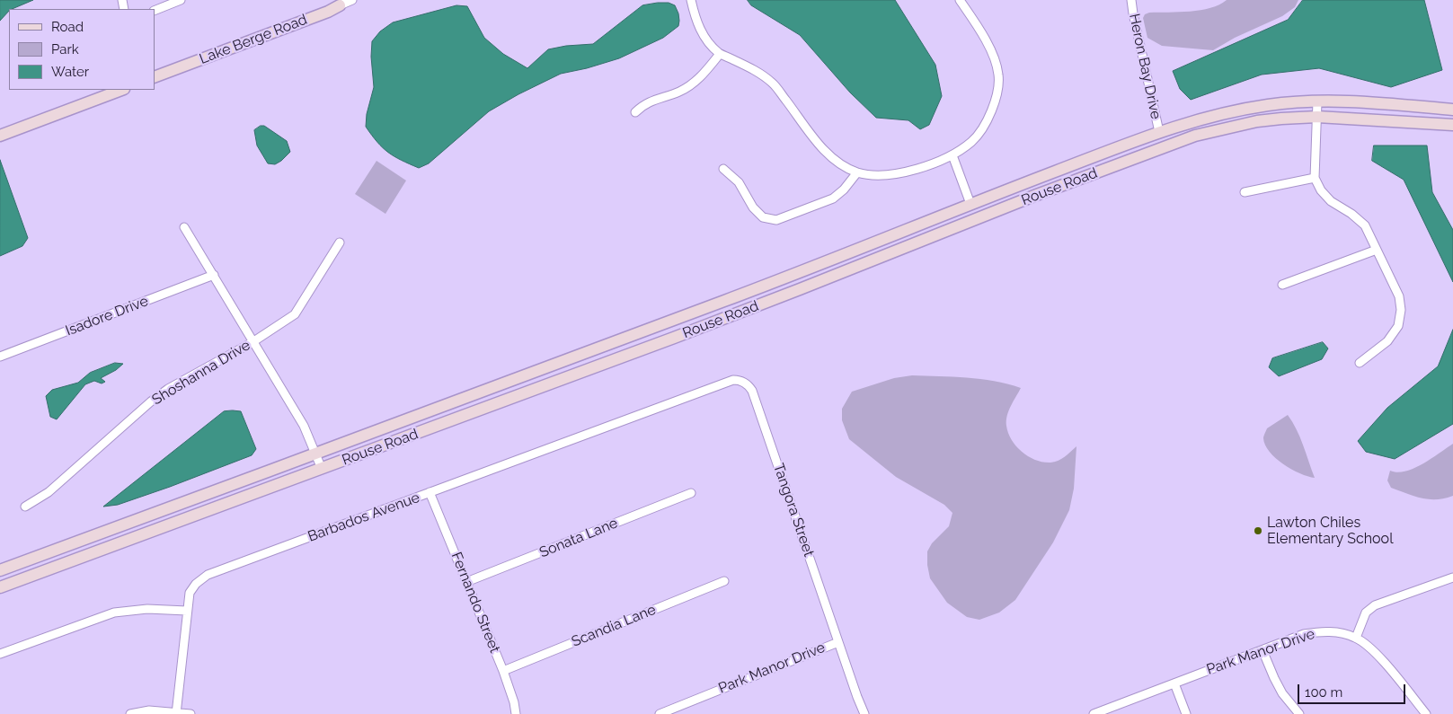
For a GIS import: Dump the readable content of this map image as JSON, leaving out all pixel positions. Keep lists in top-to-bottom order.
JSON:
{
  "streets": {
    "street": [
      "Lake Berge Road",
      "Heron Bay Drive",
      "Rouse Road",
      "Isadore Drive",
      "Shoshanna Drive",
      "Tangora Street",
      "Barbados Avenue",
      "Sonata Lane",
      "Fernando Street",
      "Scandia Lane",
      "Park Manor Drive"
    ]
  },
  "crossings": [
    ["Heron Bay Drive", "Rouse Road"],
    ["Tangora Street", "Barbados Avenue"],
    ["Tangora Street", "Park Manor Drive"],
    ["Barbados Avenue", "Fernando Street"],
    ["Sonata Lane", "Fernando Street"],
    ["Fernando Street", "Scandia Lane"]
  ],
  "places": ["Lawton Chiles Elementary School"],
  "legend": ["Road", "Park", "Water"],
  "scale_bar": "100 m"
}
